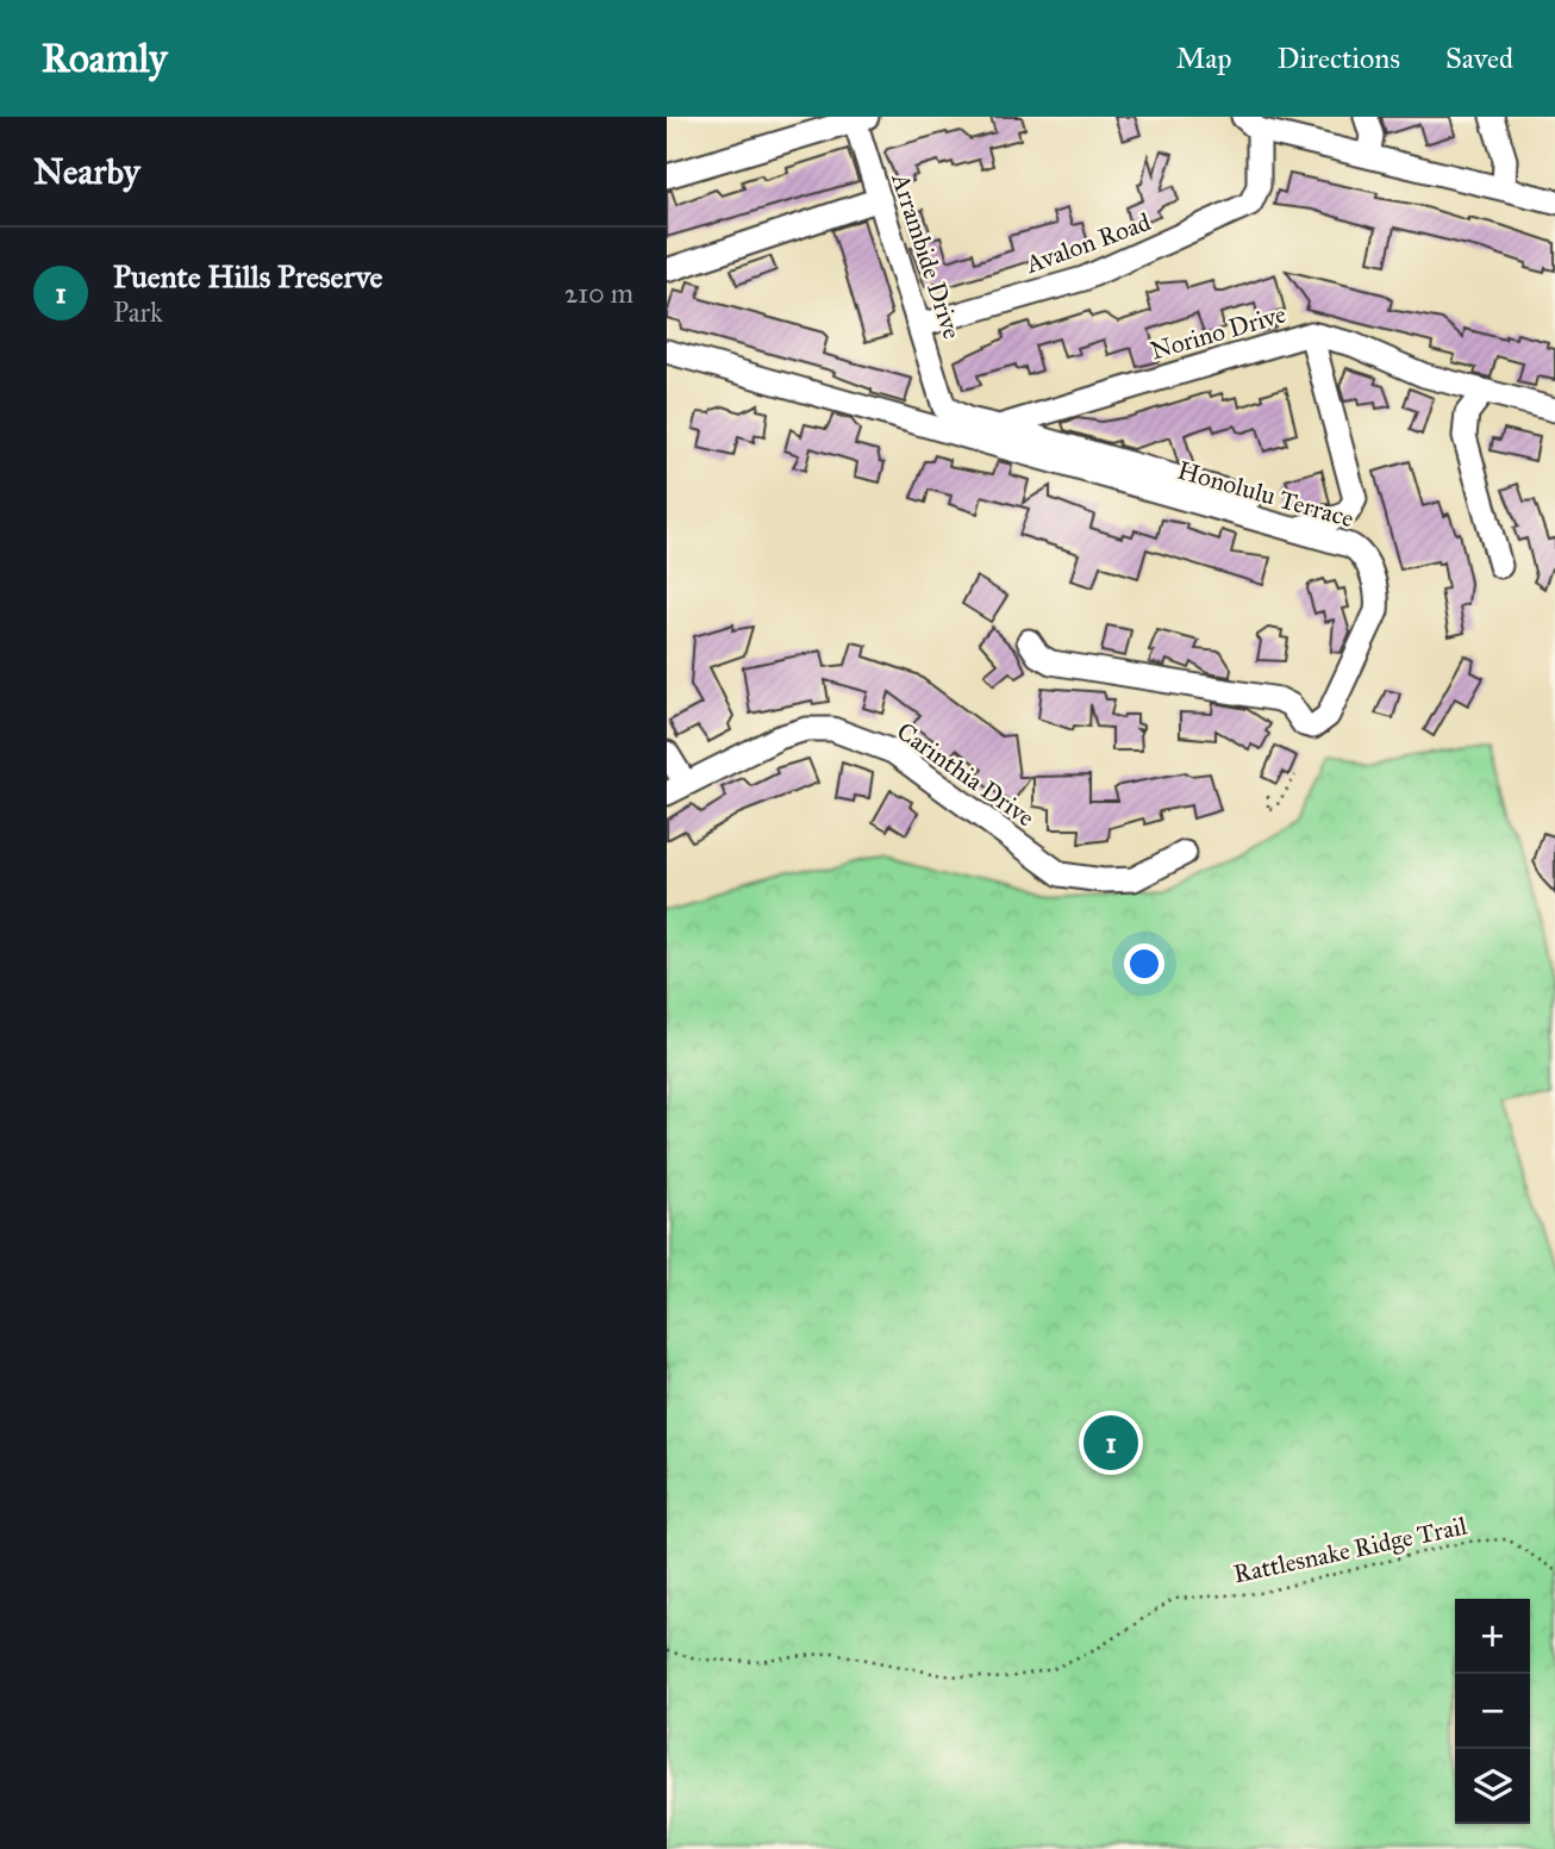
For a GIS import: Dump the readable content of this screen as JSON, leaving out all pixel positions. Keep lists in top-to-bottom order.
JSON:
{
  "streets": {
    "street": [
      "Avalon Road",
      "Arrambide Drive",
      "Norino Drive",
      "Honolulu Terrace",
      "Carinthia Drive"
    ],
    "path": ["Rattlesnake Ridge Trail"]
  },
  "crossings": [
    ["Avalon Road", "Arrambide Drive"],
    ["Arrambide Drive", "Norino Drive"]
  ],
  "page": {
    "header": "Roamly",
    "nav": ["Map", "Directions", "Saved"],
    "heading": "Nearby",
    "list": [
      {
        "mark": "1",
        "name": "Puente Hills Preserve",
        "note": "Park",
        "value": "210 m"
      }
    ],
    "pins": "1",
    "map_buttons": ["+", "−"]
  }
}
